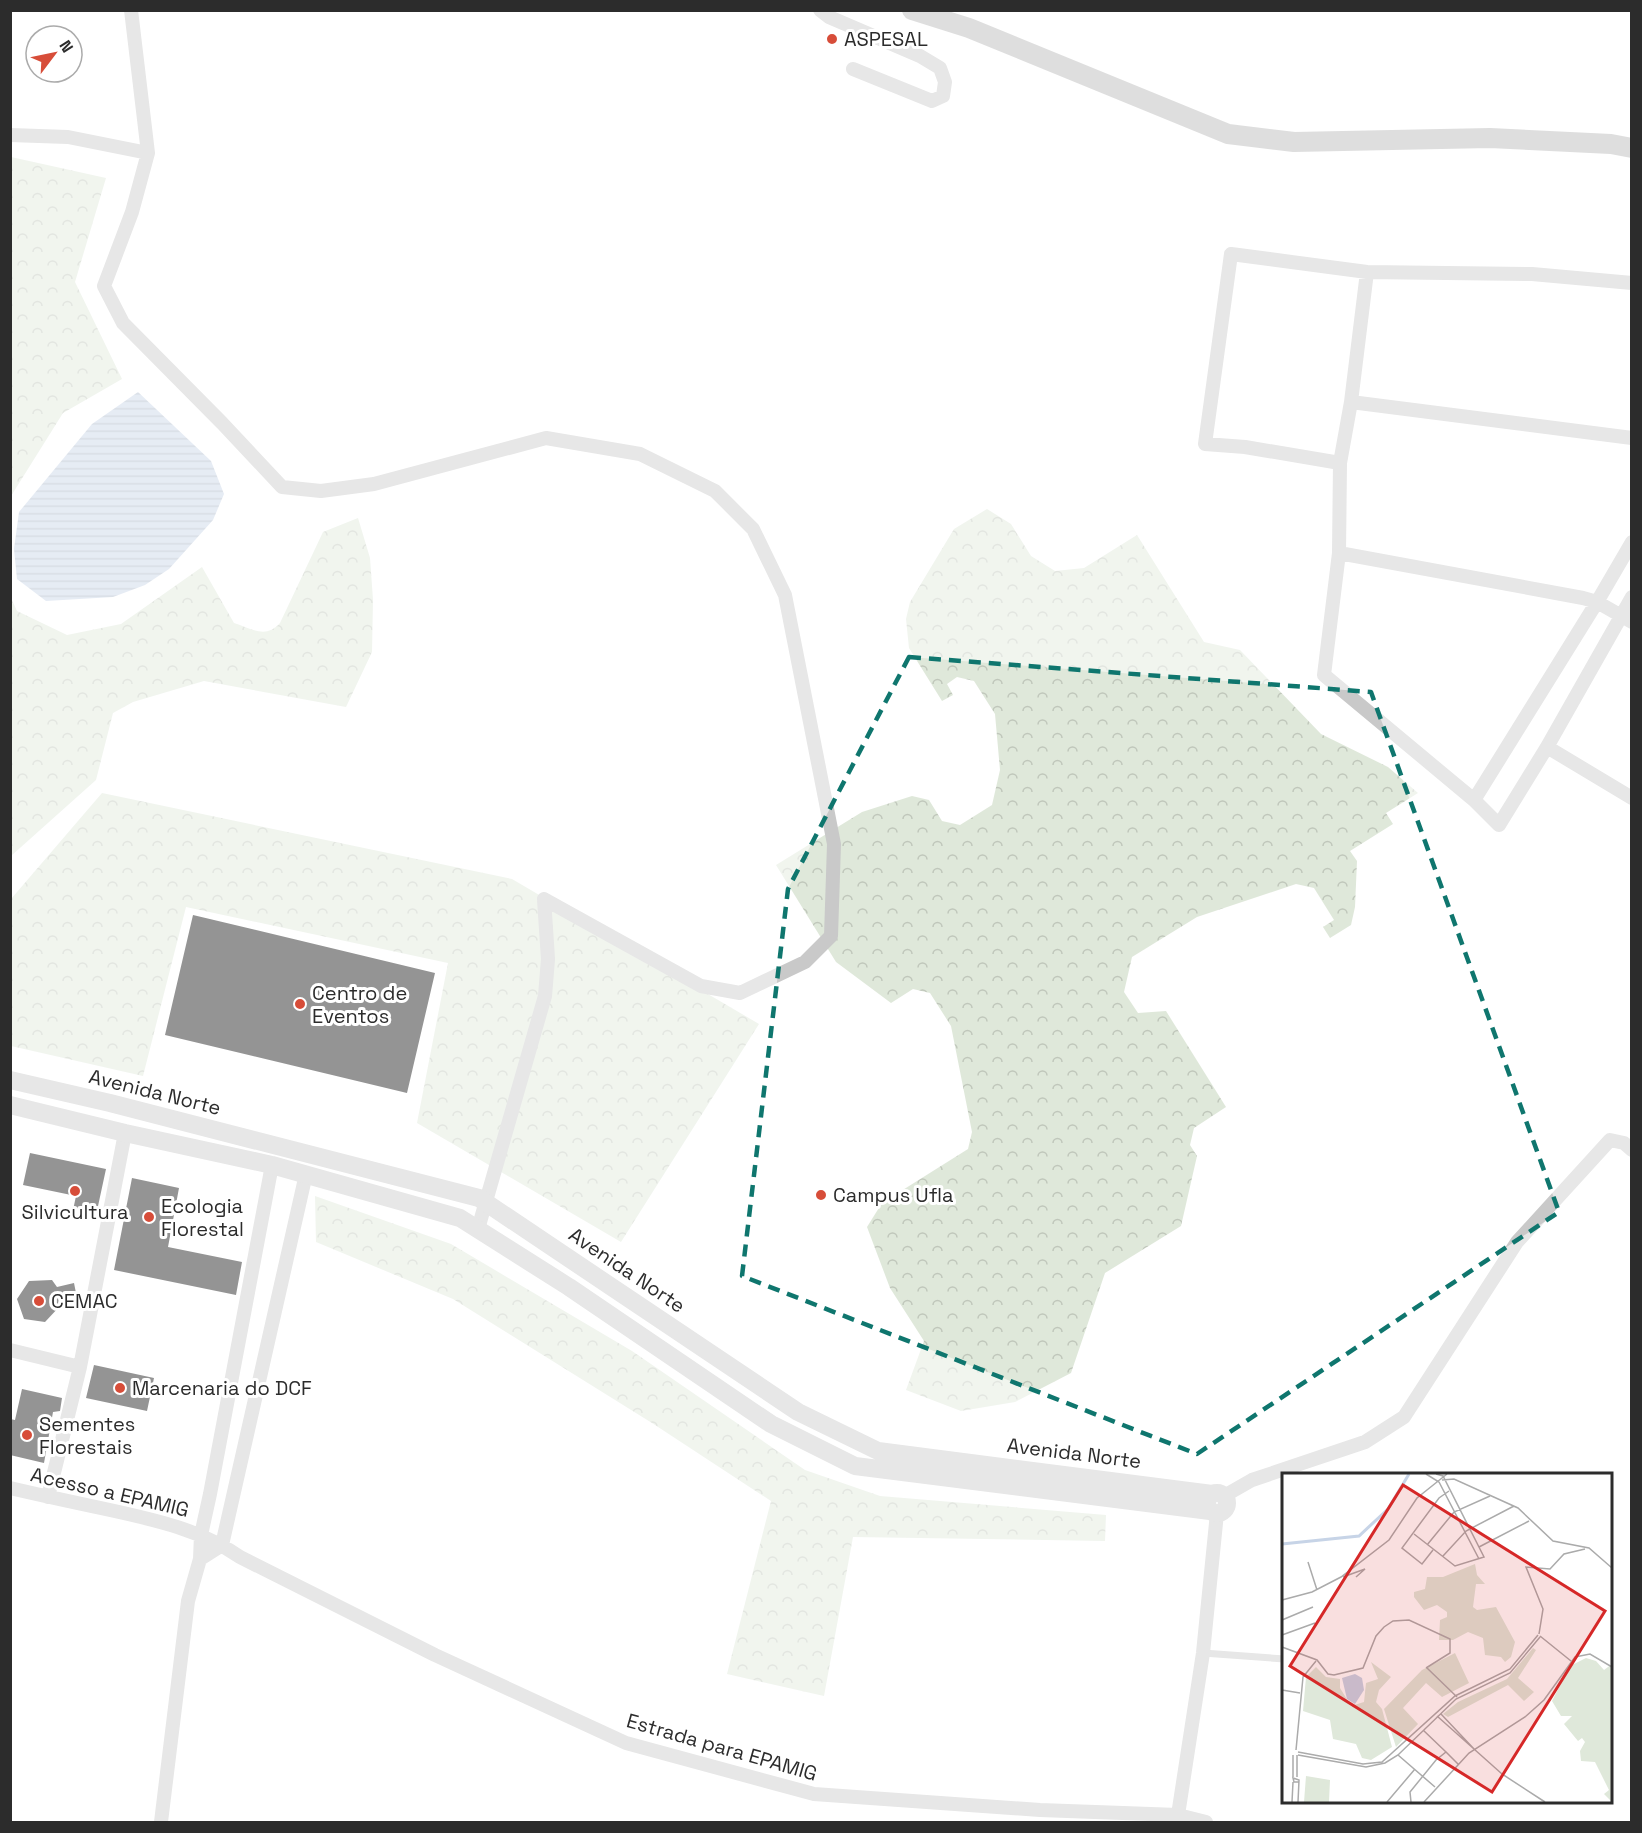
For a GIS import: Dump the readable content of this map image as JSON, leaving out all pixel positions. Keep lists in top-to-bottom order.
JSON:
{
  "streets": {
    "street": ["Avenida Norte", "Acesso a EPAMIG", "Estrada para EPAMIG"]
  },
  "crossings": [
    ["Acesso a EPAMIG", "Estrada para EPAMIG"]
  ],
  "places": [
    "ASPESAL",
    "Centro de Eventos",
    "Silvicultura",
    "Campus Ufla",
    "Ecologia Florestal",
    "CEMAC",
    "Marcenaria do DCF",
    "Sementes Florestais"
  ],
  "north": "top right"
}
